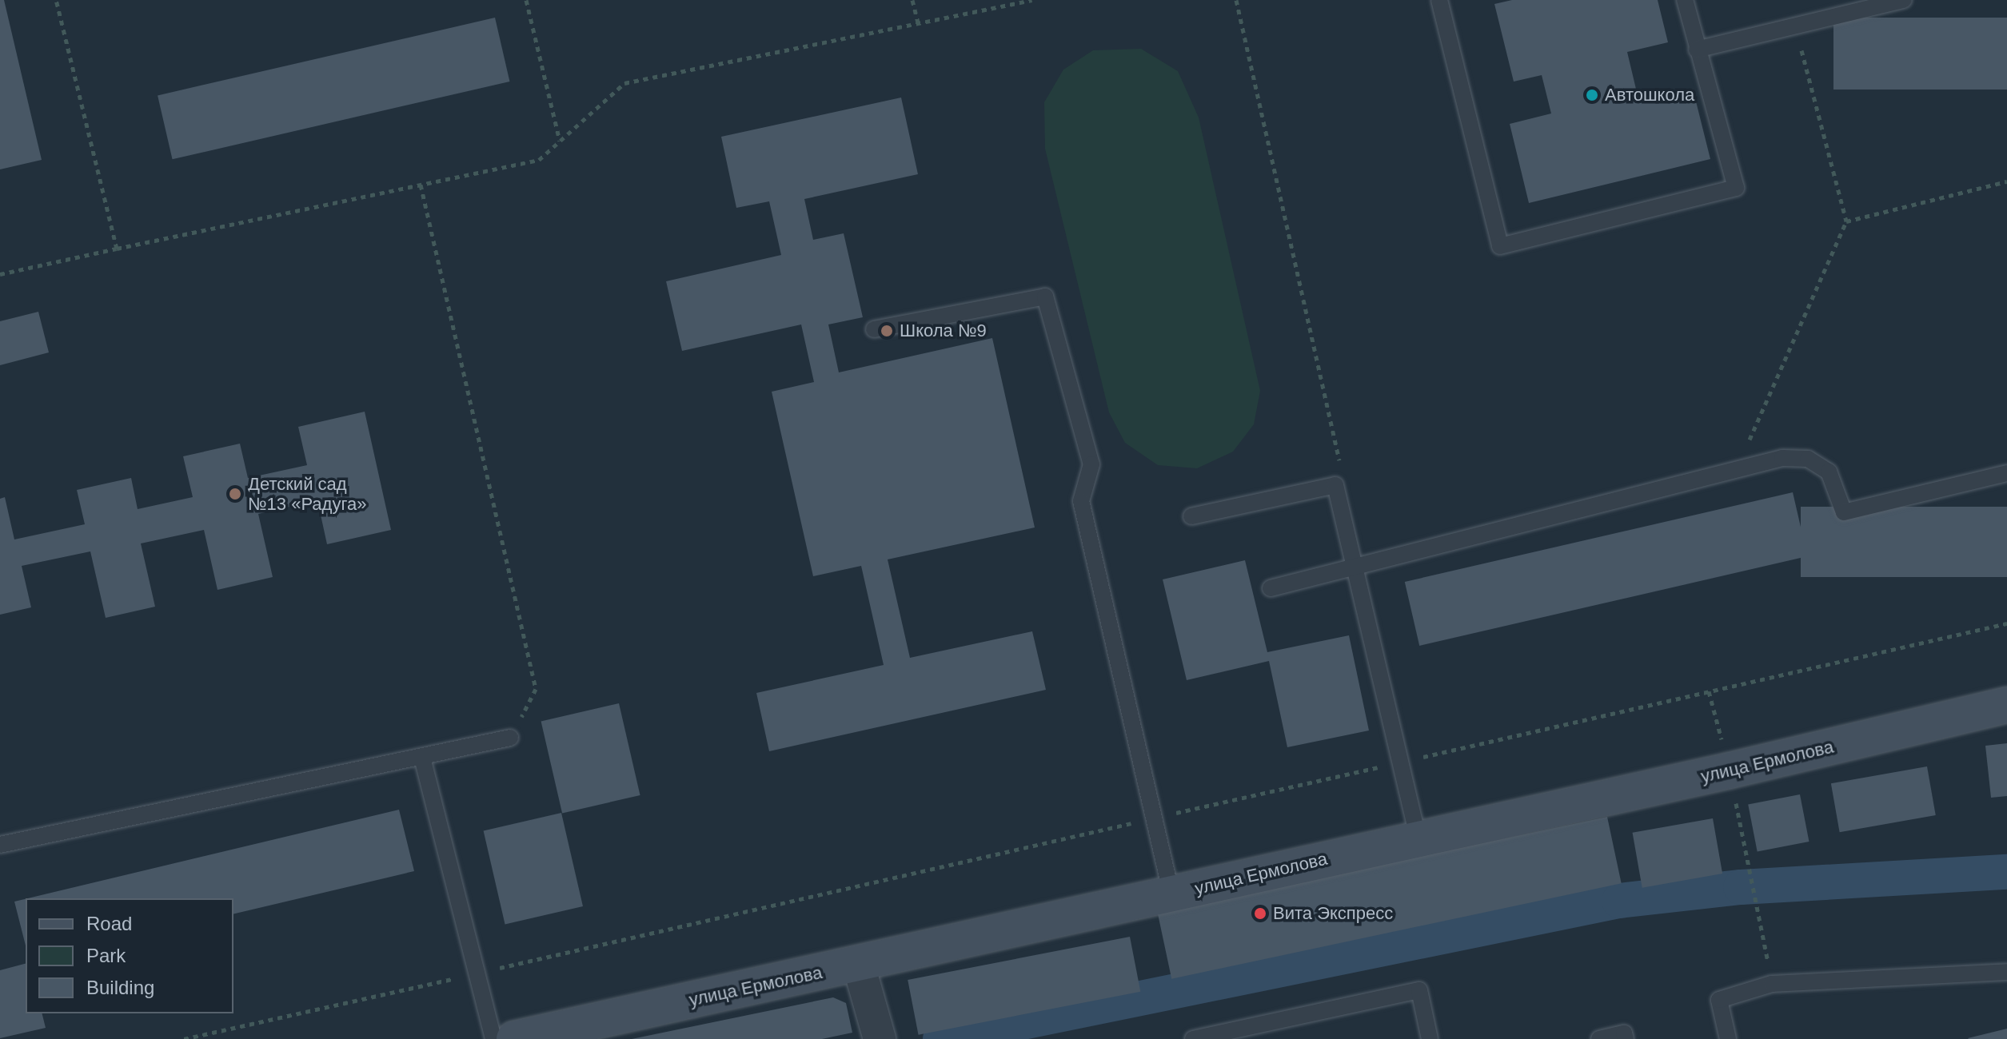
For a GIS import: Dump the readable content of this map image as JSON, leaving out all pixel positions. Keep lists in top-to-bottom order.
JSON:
{
  "streets": {
    "street": ["улица Ермолова"]
  },
  "places": [
    "Автошкола",
    "Школа №9",
    "Детский сад №13 «Радуга»",
    "Вита Экспресс"
  ],
  "legend": ["Road", "Park", "Building"]
}
